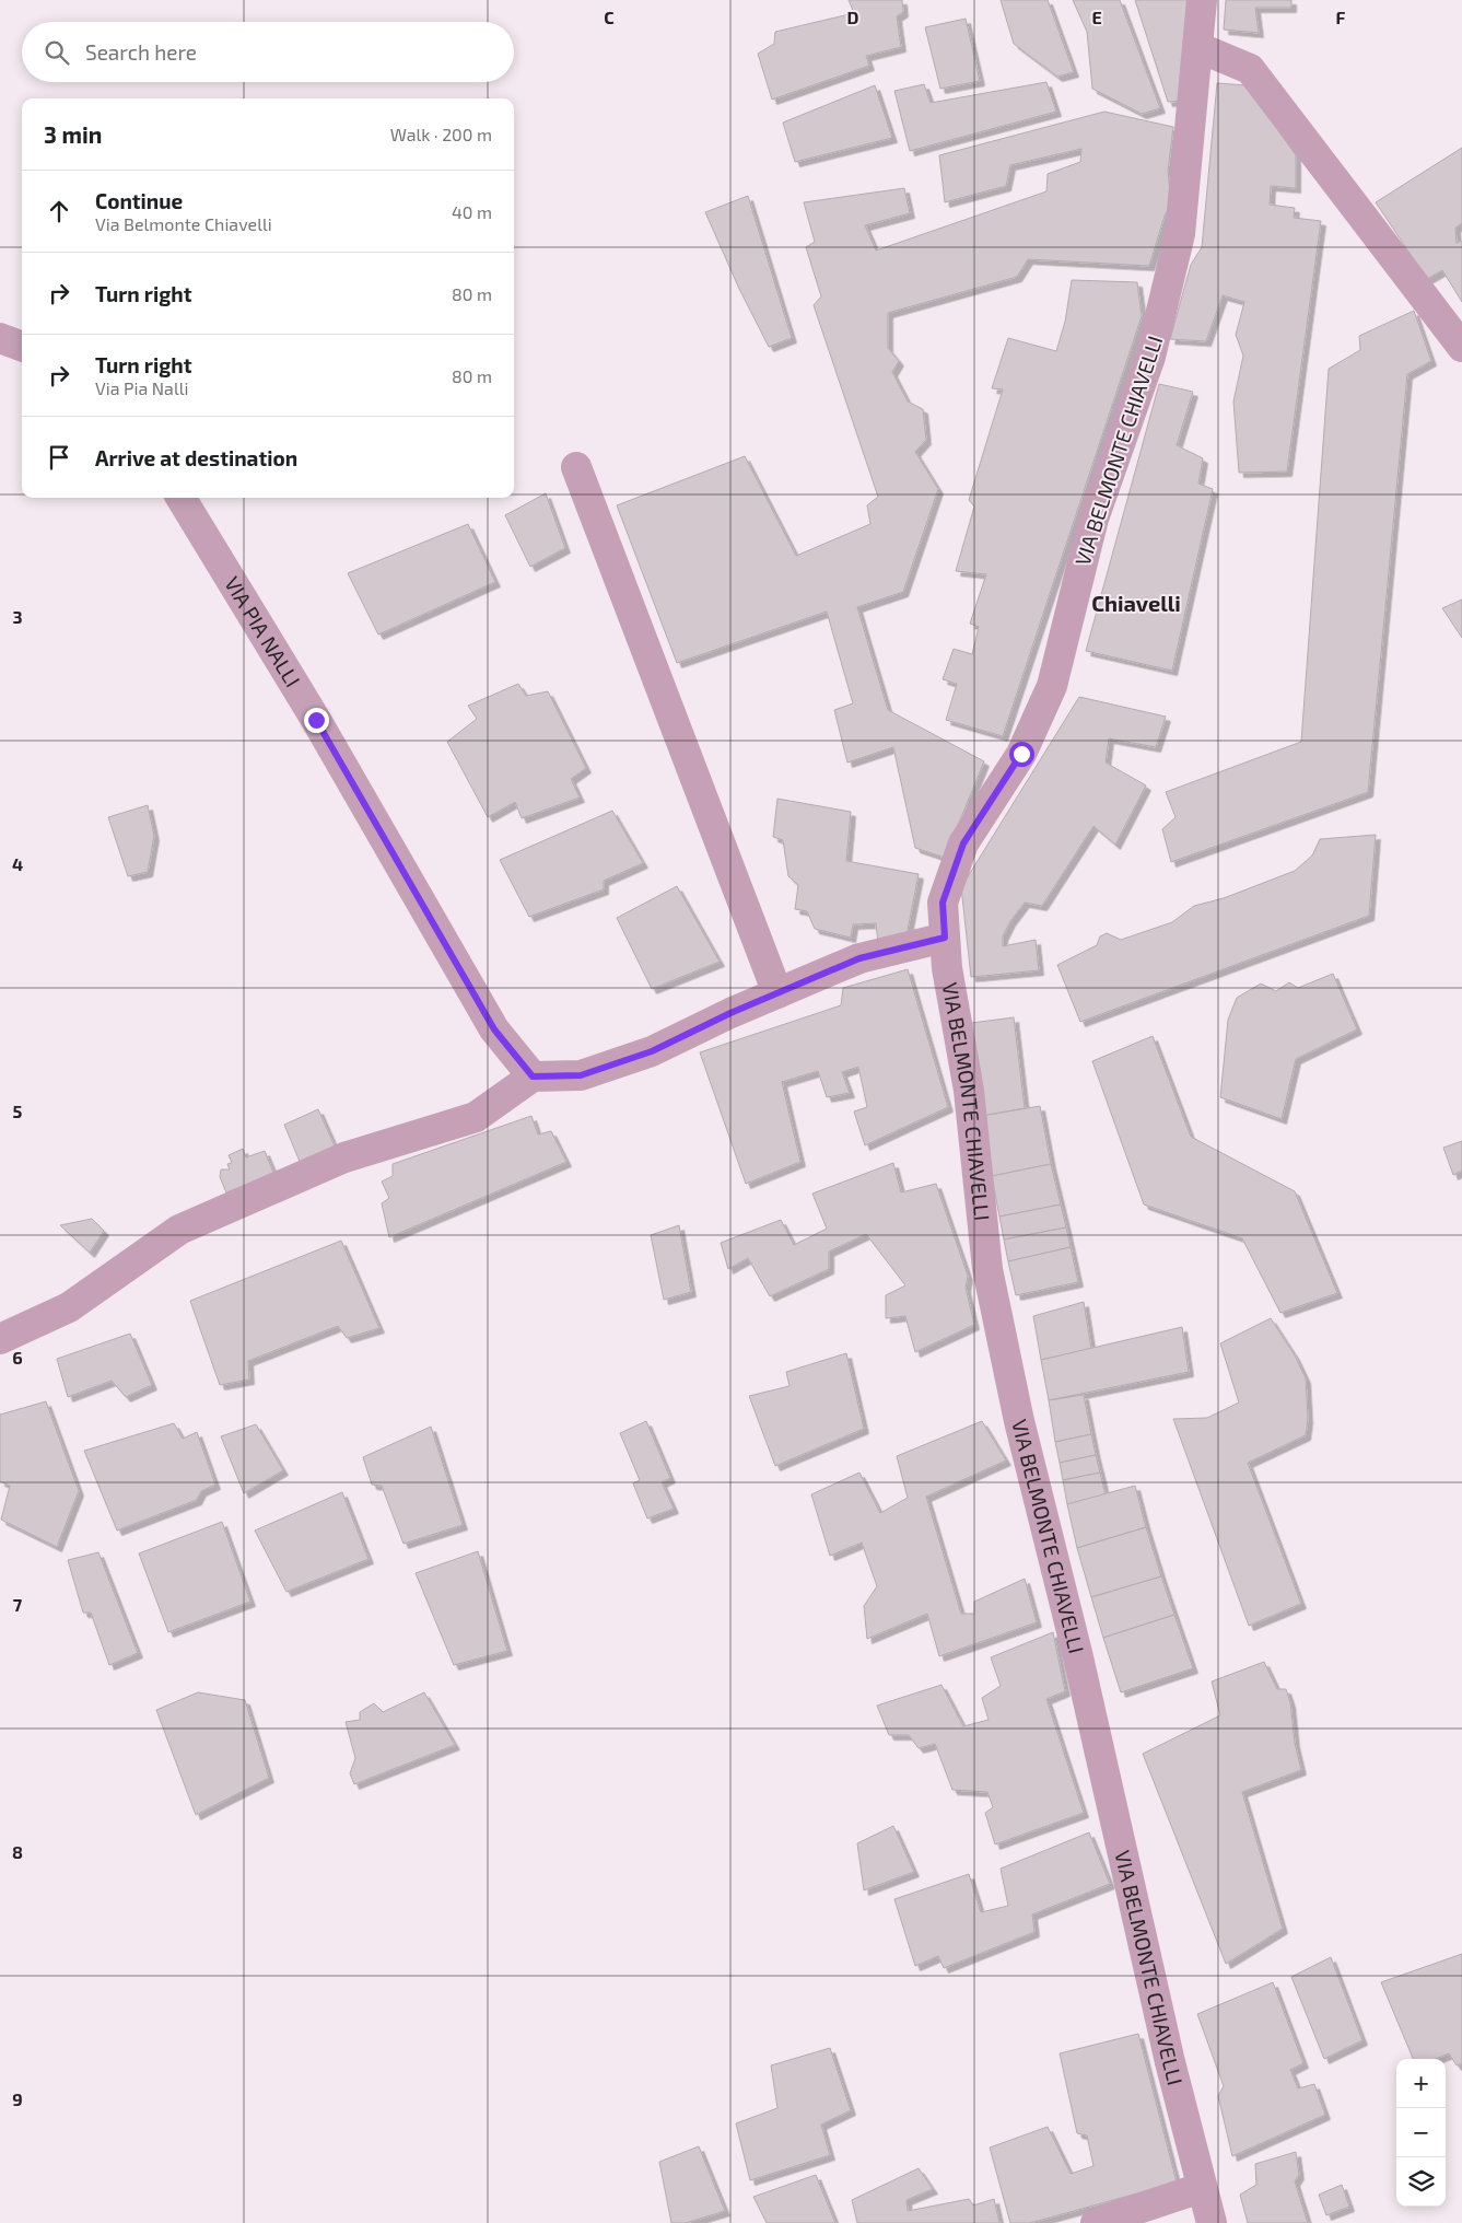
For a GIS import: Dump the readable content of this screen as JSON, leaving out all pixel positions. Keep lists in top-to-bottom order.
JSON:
{
  "streets": {
    "street": ["VIA BELMONTE CHIAVELLI", "VIA PIA NALLI"]
  },
  "districts": ["Chiavelli"],
  "page": {
    "search": "Search here",
    "heading": ["3 min", "Walk · 200 m"],
    "list": [
      ["Continue", "Via Belmonte Chiavelli", "40 m"],
      ["Turn right", "80 m"],
      ["Turn right", "Via Pia Nalli", "80 m"],
      "Arrive at destination"
    ],
    "map_buttons": ["+", "−"]
  },
  "grid": {
    "columns": [
      "C",
      "D",
      "E",
      "F"
    ],
    "rows": [
      "3",
      "4",
      "5",
      "6",
      "7",
      "8",
      "9"
    ]
  }
}
